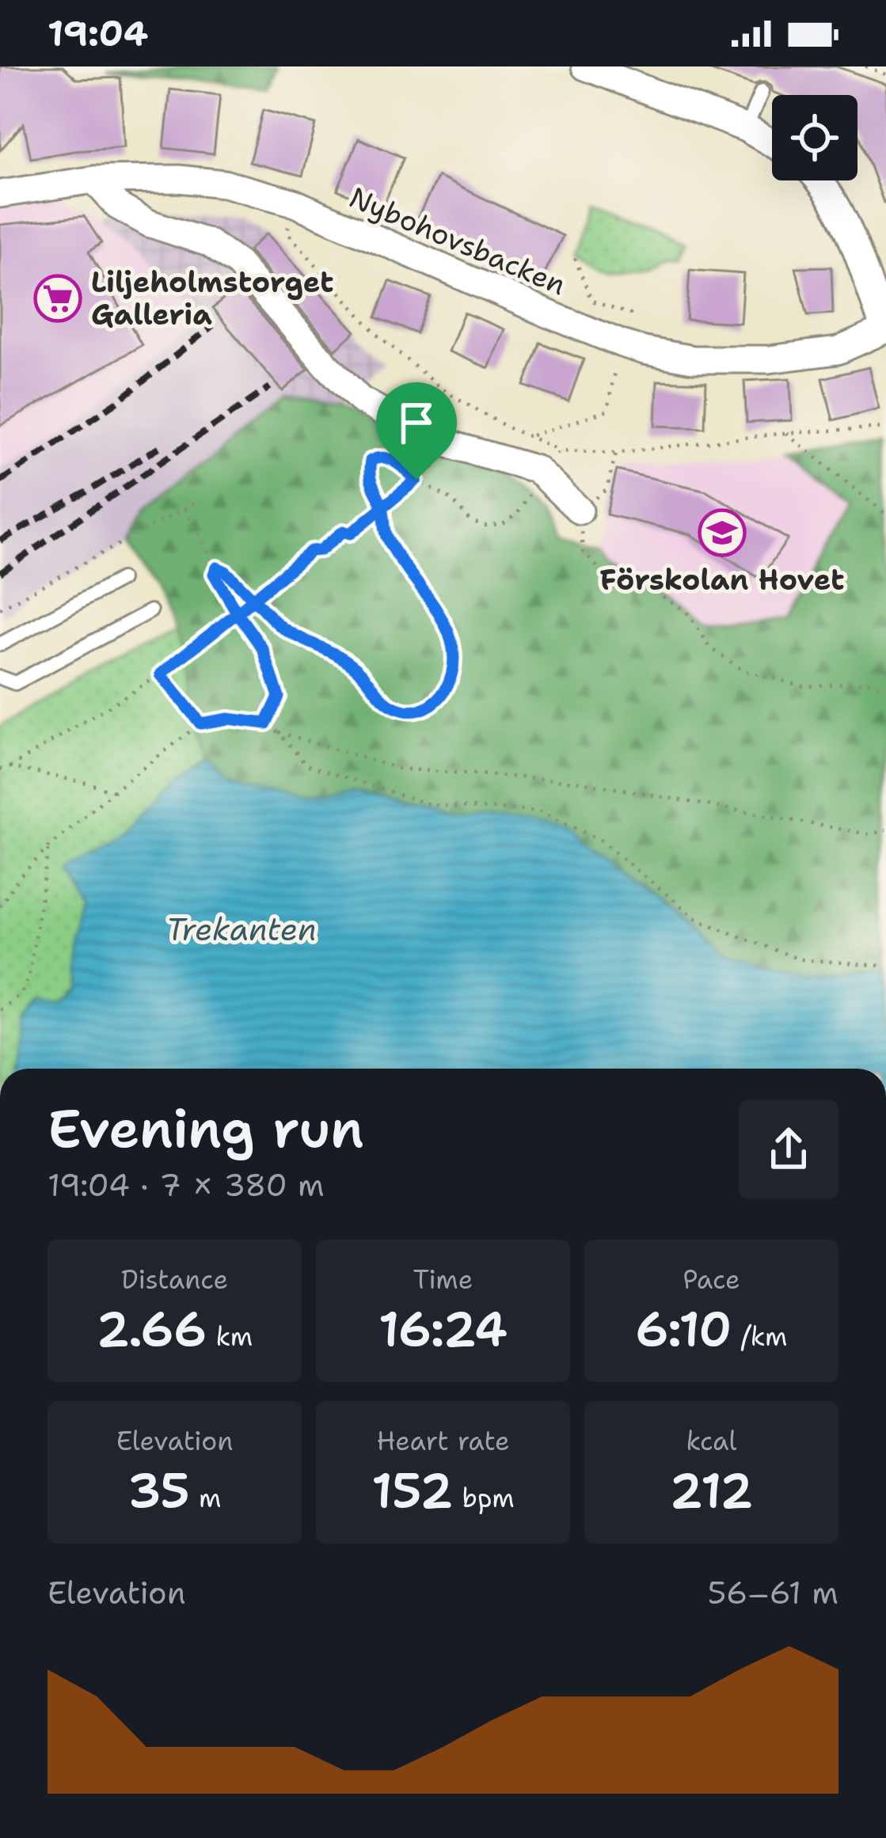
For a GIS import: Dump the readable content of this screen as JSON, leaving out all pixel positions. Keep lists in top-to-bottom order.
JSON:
{
  "streets": {
    "street": ["Nybohovsbacken"]
  },
  "water": ["Trekanten"],
  "places": {
    "supermarket": ["Liljeholmstorget Galleria"],
    "school or university": ["Förskolan Hovet"]
  },
  "page": {
    "status": "19:04",
    "heading": ["Evening run", "19:04 · 7 × 380 m"],
    "stats": [
      ["Distance", "2.66 km"],
      ["Time", "16:24"],
      ["Pace", "6:10 /km"],
      ["Elevation", "35 m"],
      ["Heart rate", "152 bpm"],
      ["kcal", "212"]
    ],
    "chart": ["Elevation", "56–61 m"]
  }
}
